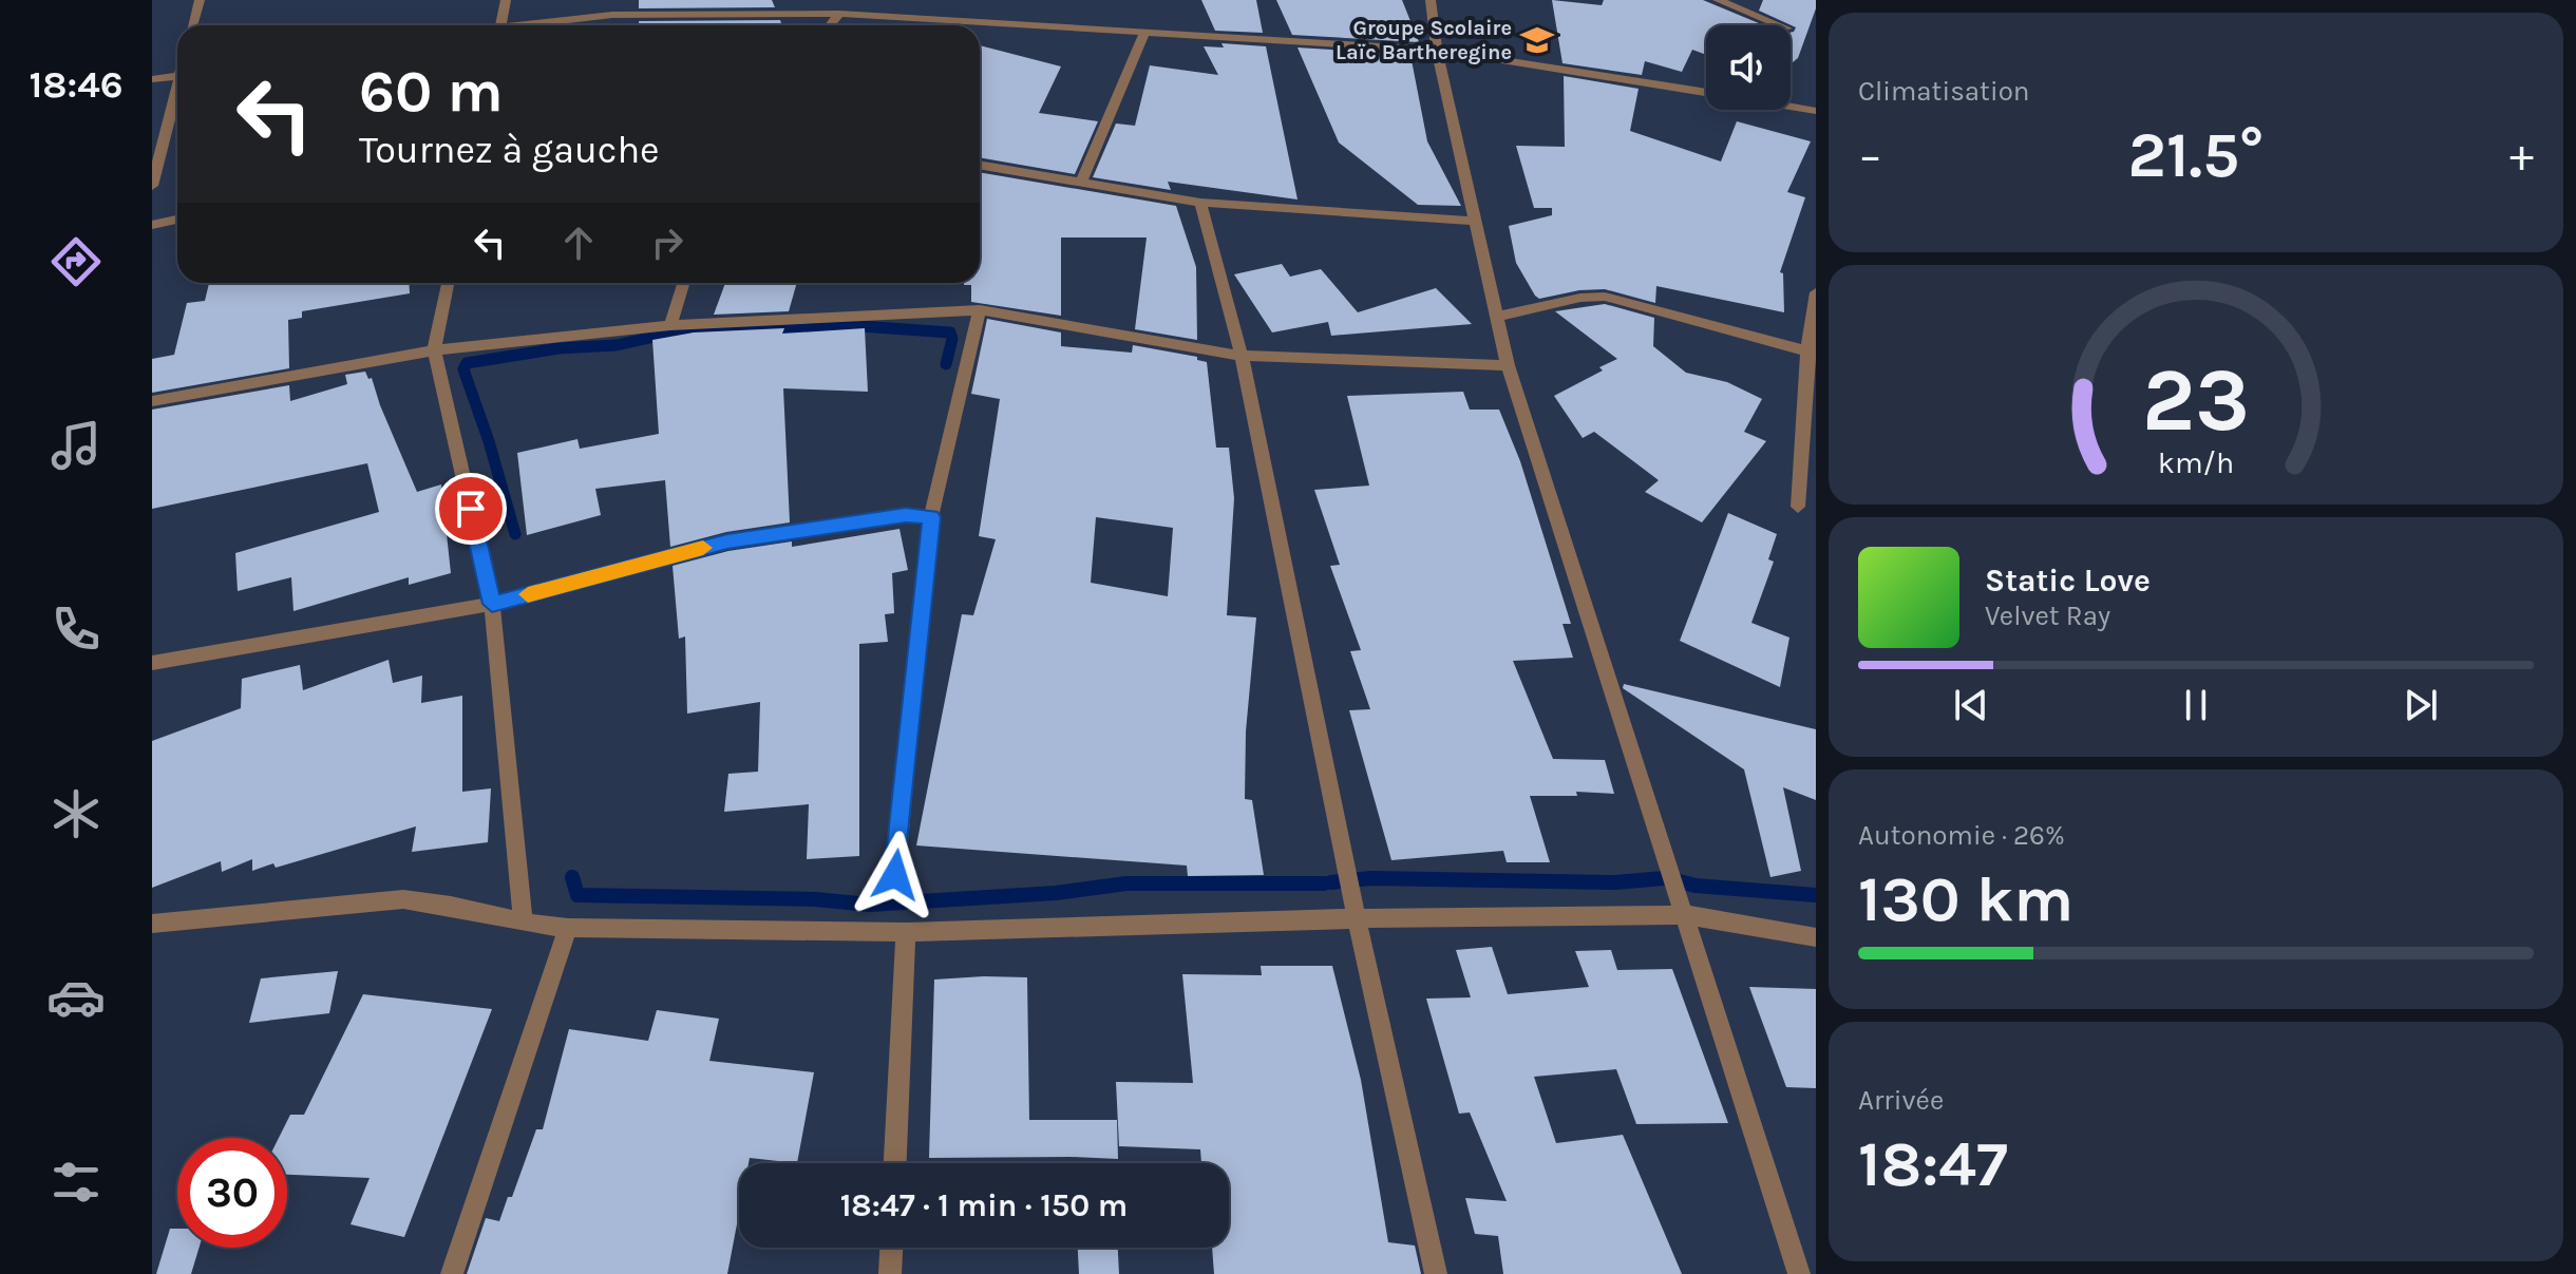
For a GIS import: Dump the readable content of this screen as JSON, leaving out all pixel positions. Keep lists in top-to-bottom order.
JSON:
{
  "places": {
    "school or university": ["Groupe Scolaire Laïc Bartheregine"]
  },
  "page": {
    "tabs": "18:46",
    "tile": [
      "Climatisation",
      ["Autonomie · 26%", "130 km"],
      ["Arrivée", "18:47"]
    ],
    "turn": ["60 m", "Tournez à gauche"],
    "heat": ["−", "21.5°", "+"],
    "song": ["Static Love", "Velvet Ray"],
    "limit": "30",
    "trip": "18:47 · 1 min · 150 m",
    "gauge": ["23", "km/h"]
  }
}
